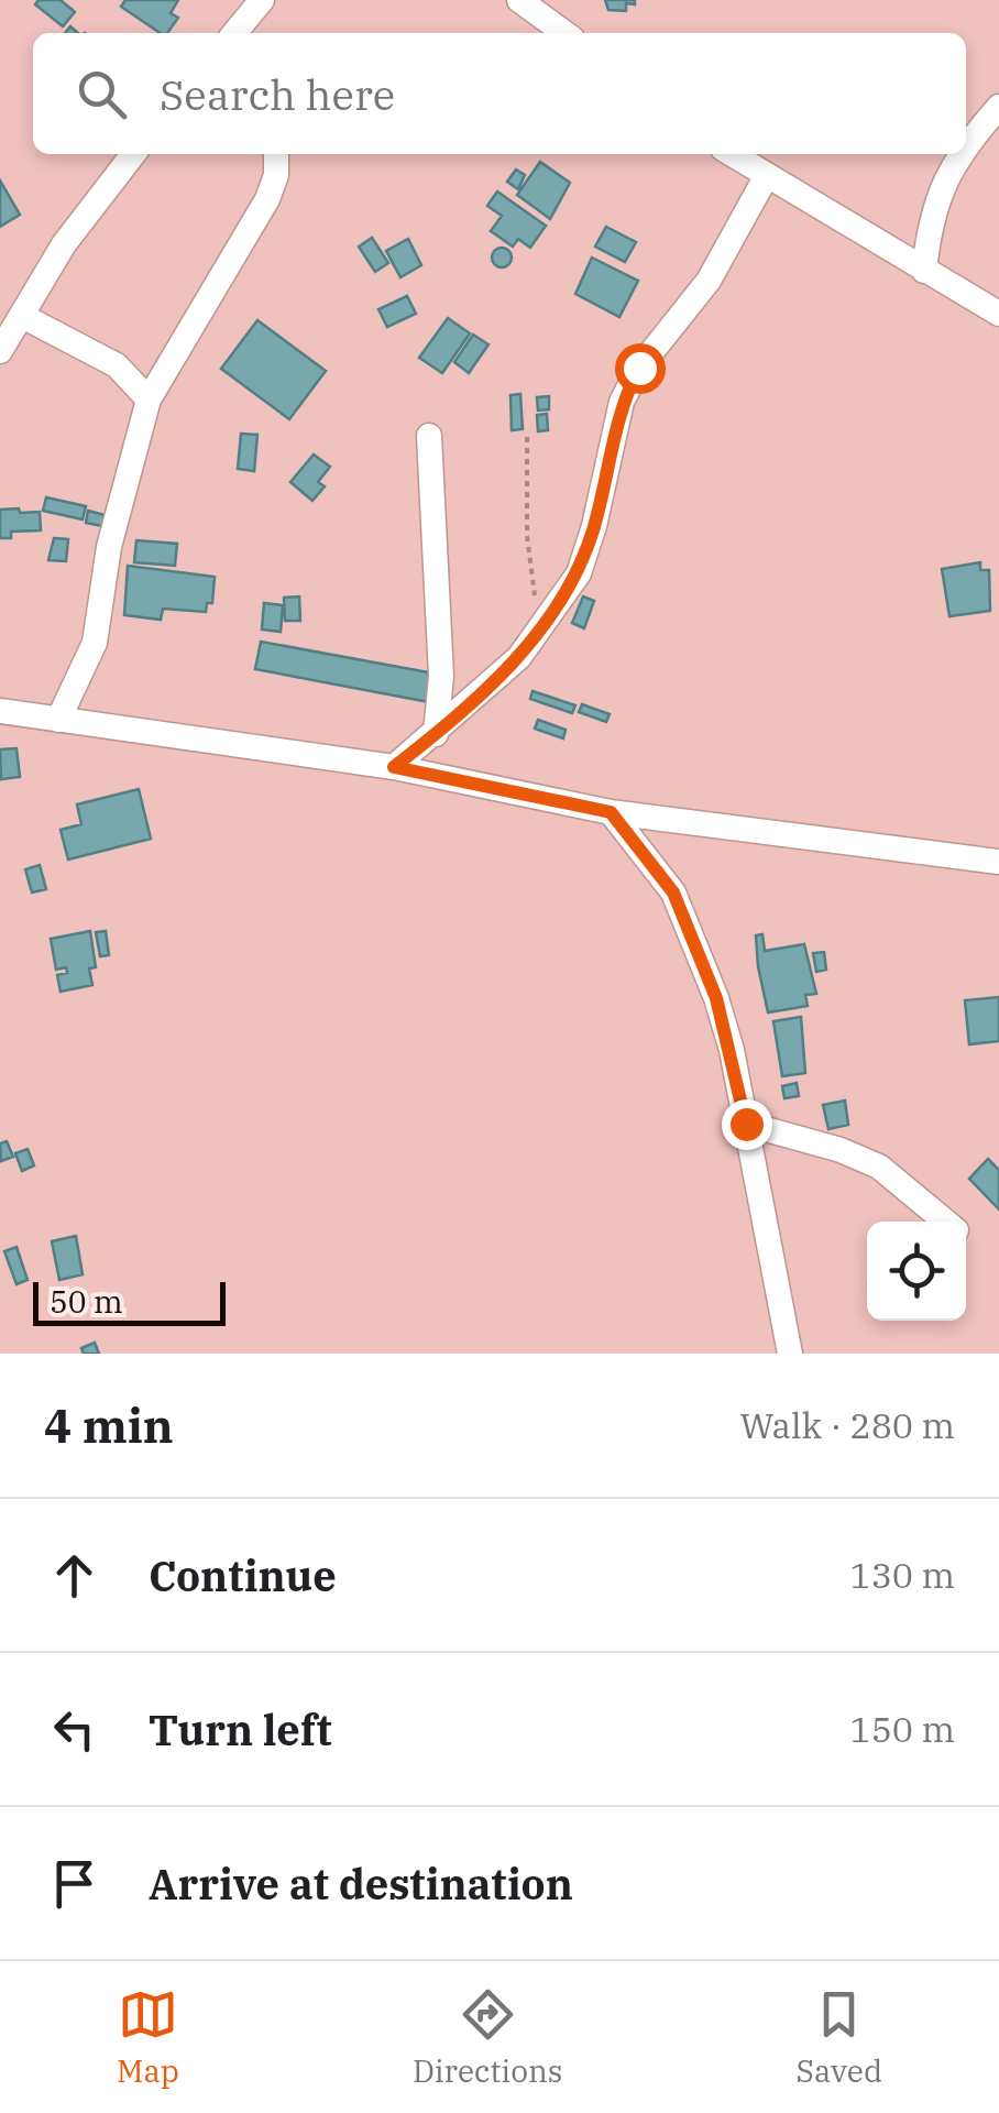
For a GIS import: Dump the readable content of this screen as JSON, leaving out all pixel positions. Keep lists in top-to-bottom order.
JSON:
{
  "scale_bar": "50 m",
  "page": {
    "search": "Search here",
    "scale": "50 m",
    "heading": ["4 min", "Walk · 280 m"],
    "list": [
      ["Continue", "130 m"],
      ["Turn left", "150 m"],
      "Arrive at destination"
    ],
    "nav": ["Map", "Directions", "Saved"]
  }
}
